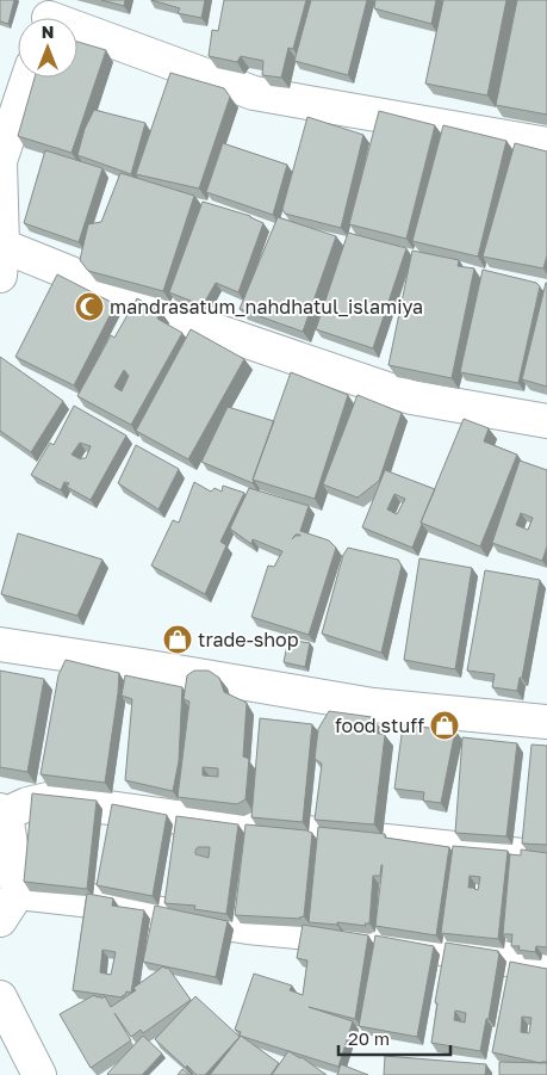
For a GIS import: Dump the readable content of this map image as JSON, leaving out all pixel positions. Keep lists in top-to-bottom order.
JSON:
{
  "places": {
    "mosque": ["mandrasatum_nahdhatul_islamiya"],
    "shop": ["trade-shop", "food stuff"]
  },
  "scale_bar": "20 m",
  "north": "top"
}
